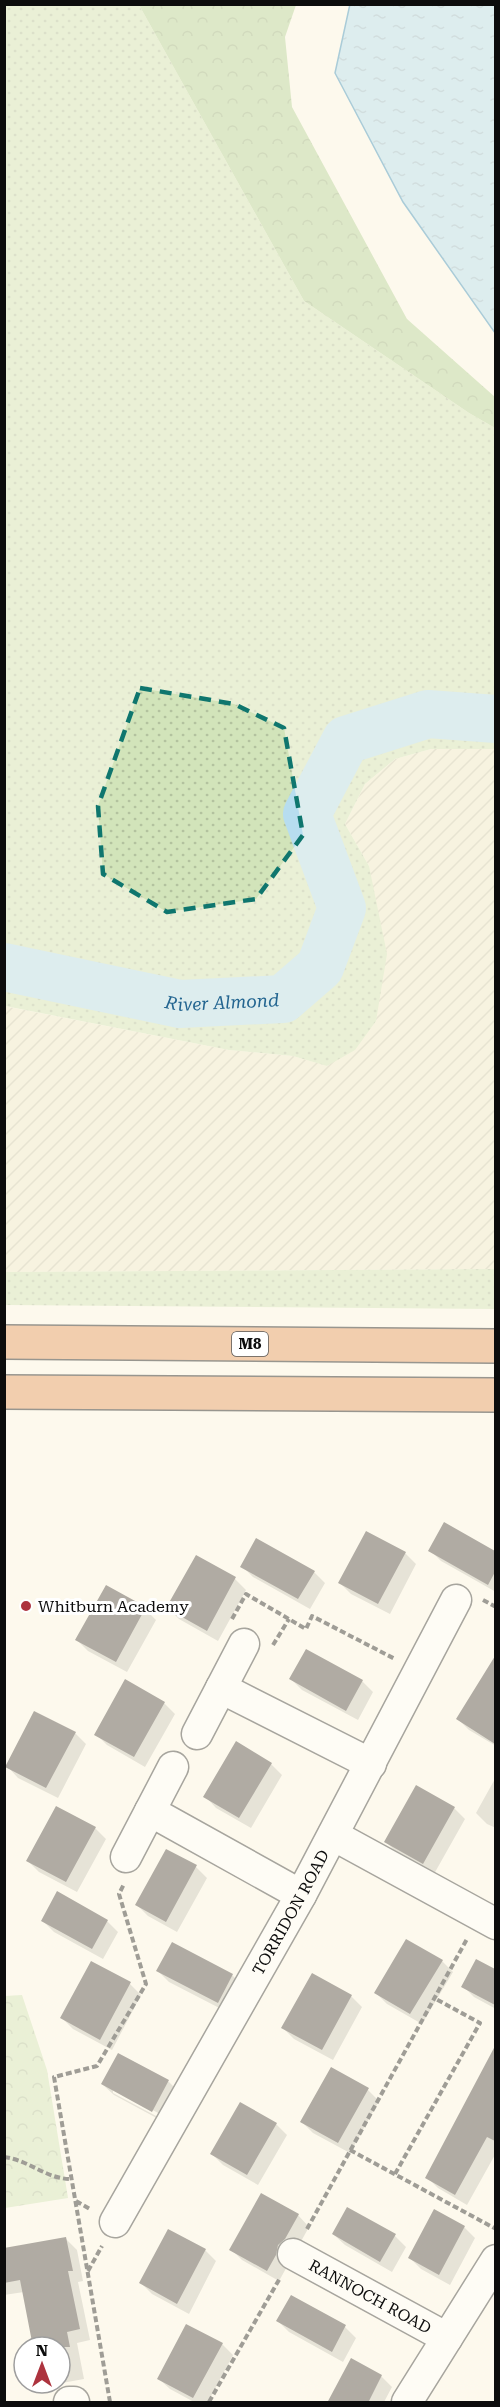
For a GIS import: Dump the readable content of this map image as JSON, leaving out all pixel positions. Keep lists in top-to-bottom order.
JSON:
{
  "streets": {
    "highway": ["M8"],
    "street": ["TORRIDON ROAD", "RANNOCH ROAD"]
  },
  "water": ["River Almond"],
  "places": ["Whitburn Academy"],
  "north": "top"
}
